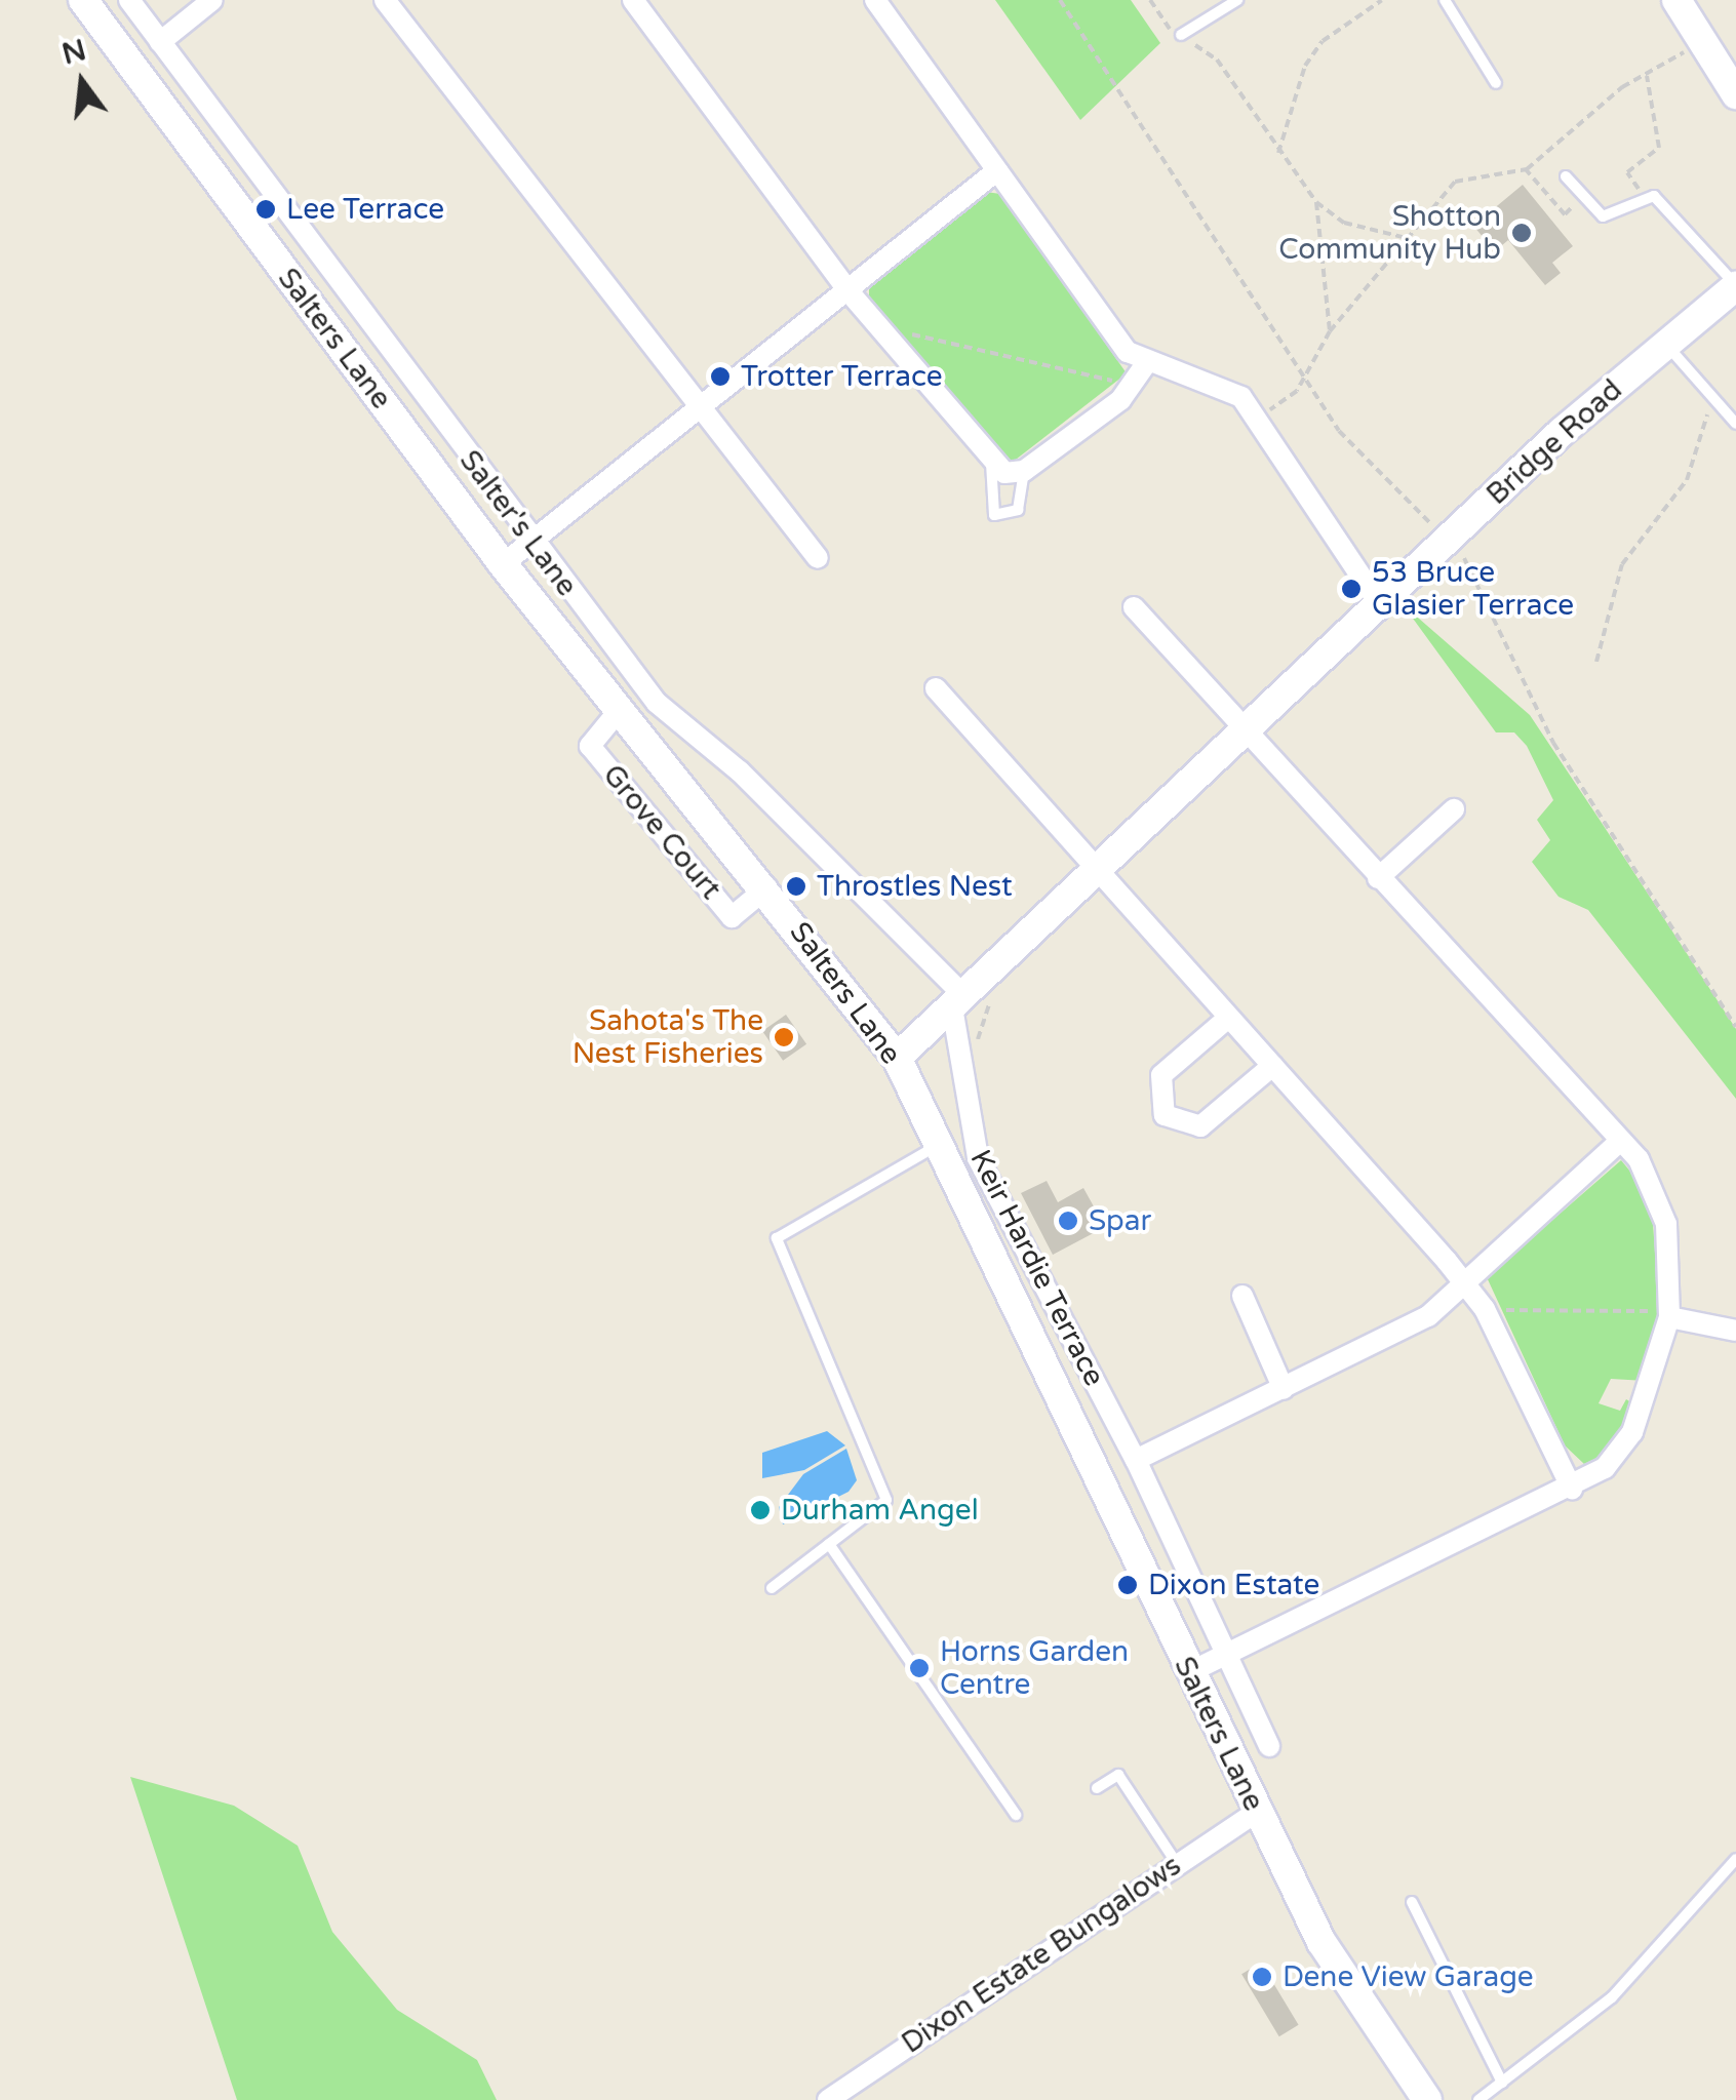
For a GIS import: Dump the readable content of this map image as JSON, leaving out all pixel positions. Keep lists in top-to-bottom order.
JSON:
{
  "streets": {
    "main road": ["Salters Lane", "Bridge Road"],
    "street": [
      "Salter's Lane",
      "Grove Court",
      "Keir Hardie Terrace",
      "Dixon Estate Bungalows"
    ]
  },
  "crossings": [
    ["Salters Lane", "Bridge Road"],
    ["Salters Lane", "Grove Court"],
    ["Salters Lane", "Dixon Estate Bungalows"],
    ["Bridge Road", "Salter's Lane"],
    ["Bridge Road", "Keir Hardie Terrace"],
    ["Salter's Lane", "Keir Hardie Terrace"]
  ],
  "places": [
    "Lee Terrace",
    "Shotton Community Hub",
    "Trotter Terrace",
    "53 Bruce Glasier Terrace",
    "Throstles Nest",
    "Sahota's The Nest Fisheries",
    "Spar",
    "Durham Angel",
    "Dixon Estate",
    "Horns Garden Centre",
    "Dene View Garage"
  ],
  "north": "top"
}
